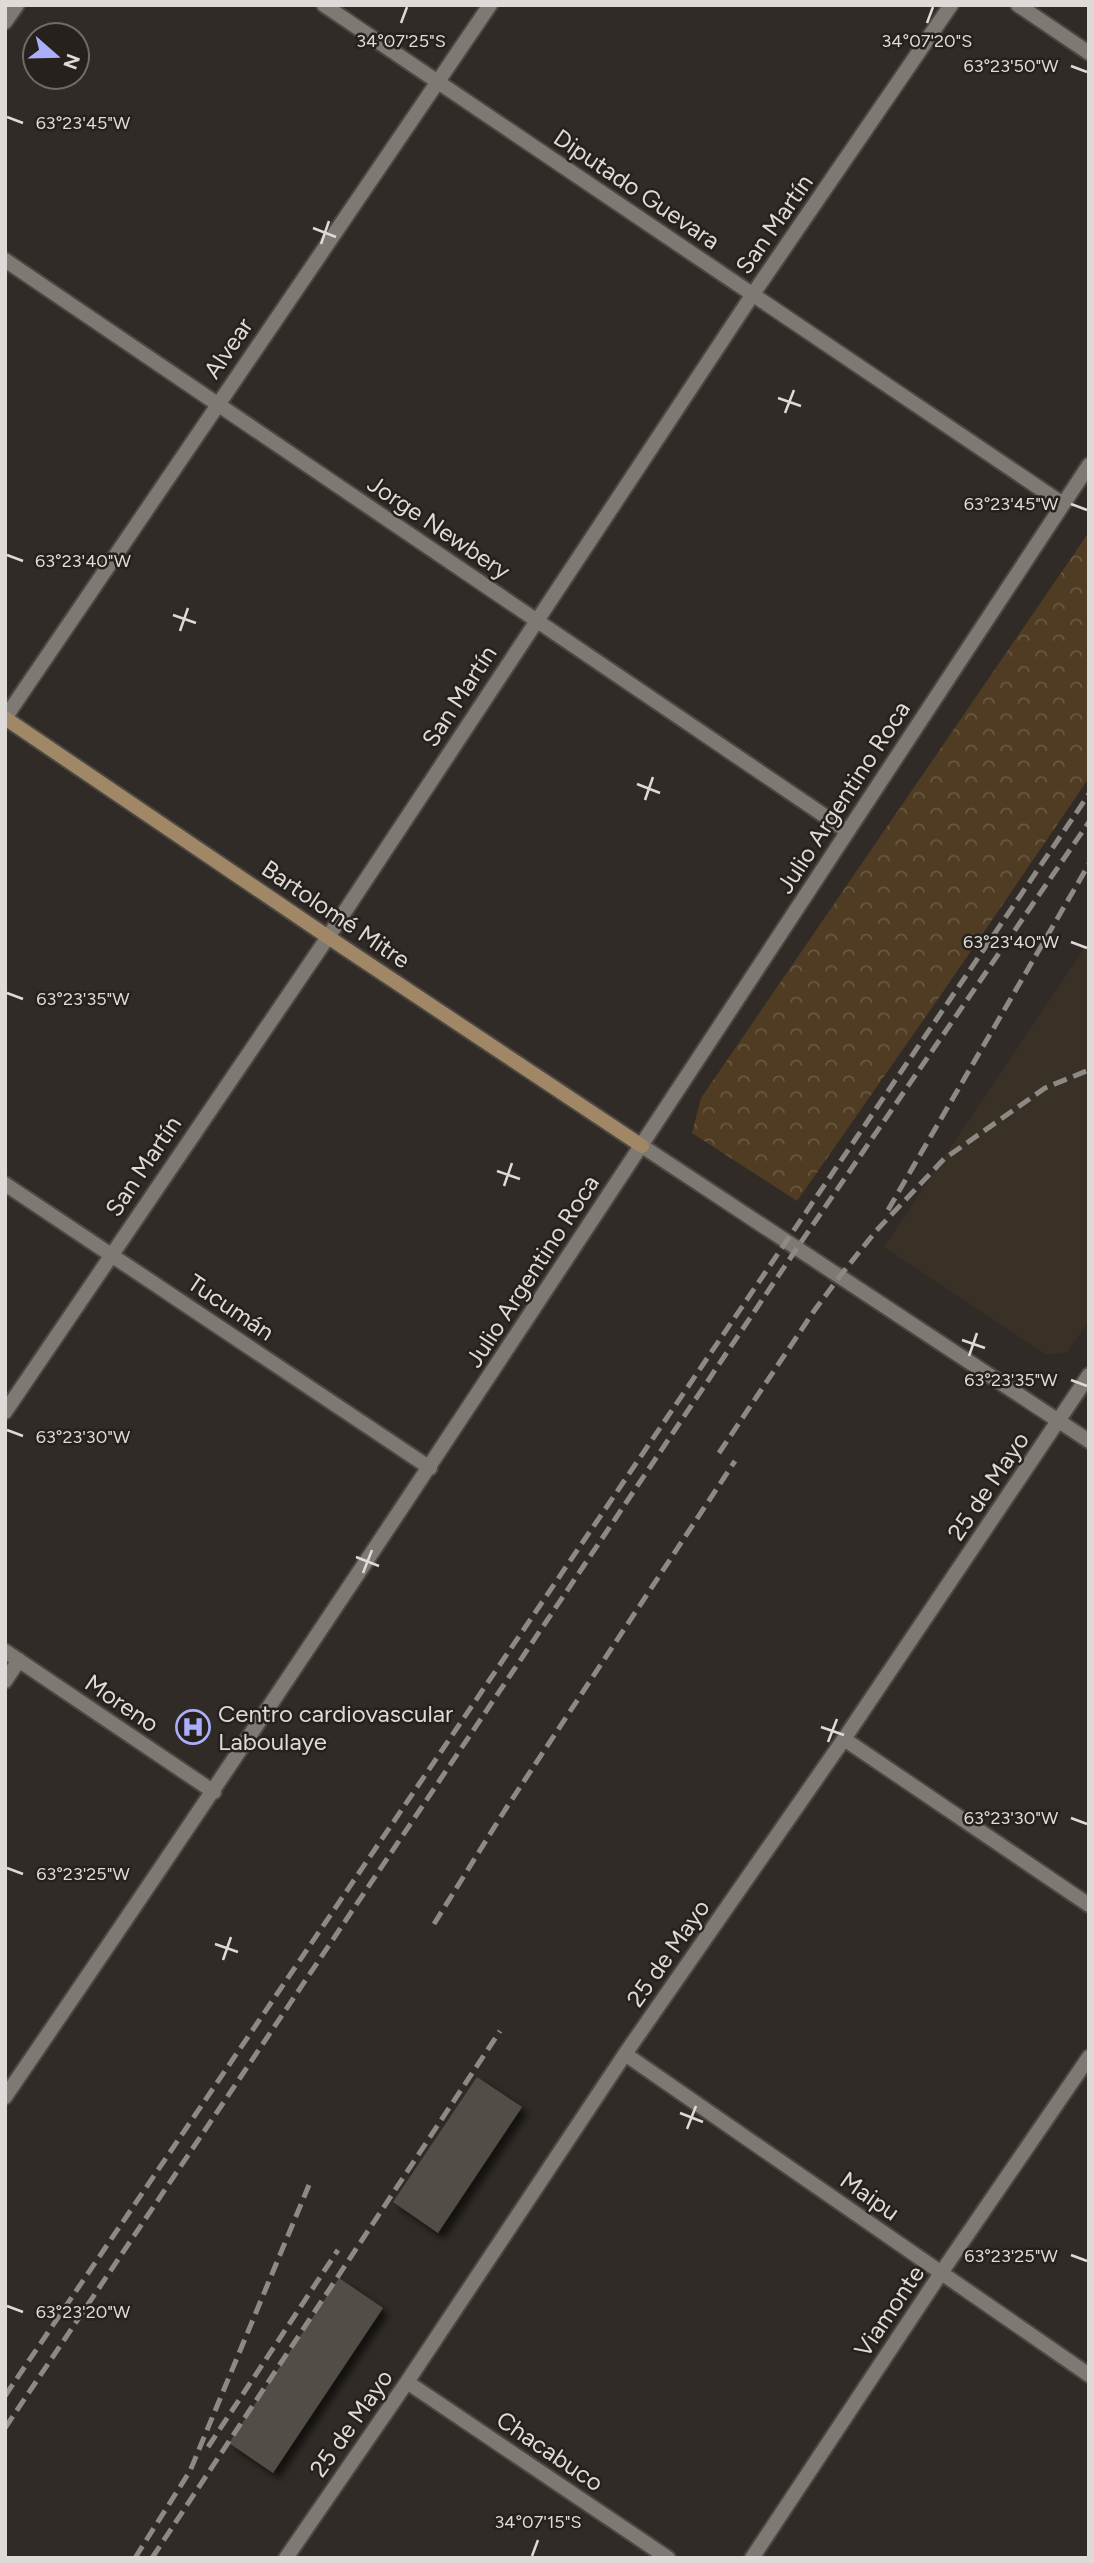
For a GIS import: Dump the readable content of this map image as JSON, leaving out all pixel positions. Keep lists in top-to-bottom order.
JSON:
{
  "streets": {
    "main road": ["Bartolomé Mitre"],
    "street": [
      "Diputado Guevara",
      "San Martín",
      "Alvear",
      "Jorge Newbery",
      "Julio Argentino Roca",
      "Tucumán",
      "25 de Mayo",
      "Moreno",
      "Maipu",
      "Viamonte",
      "Chacabuco"
    ]
  },
  "crossings": [
    ["Diputado Guevara", "San Martín"],
    ["Diputado Guevara", "Alvear"],
    ["Diputado Guevara", "Julio Argentino Roca"],
    ["San Martín", "Jorge Newbery"],
    ["San Martín", "Bartolomé Mitre"],
    ["San Martín", "Tucumán"],
    ["Alvear", "Jorge Newbery"],
    ["Alvear", "Bartolomé Mitre"],
    ["Jorge Newbery", "Julio Argentino Roca"],
    ["Julio Argentino Roca", "Bartolomé Mitre"],
    ["Julio Argentino Roca", "Tucumán"],
    ["Julio Argentino Roca", "Moreno"],
    ["25 de Mayo", "Maipu"],
    ["25 de Mayo", "Chacabuco"],
    ["Maipu", "Viamonte"]
  ],
  "places": {
    "hospital": ["Centro cardiovascular Laboulaye"]
  },
  "north": "right",
  "coordinates": [
    "34°07'25\"S",
    "34°07'20\"S",
    "63°23'50\"W",
    "63°23'45\"W",
    "63°23'40\"W",
    "63°23'35\"W",
    "63°23'30\"W",
    "63°23'25\"W",
    "63°23'20\"W",
    "34°07'15\"S"
  ]
}
